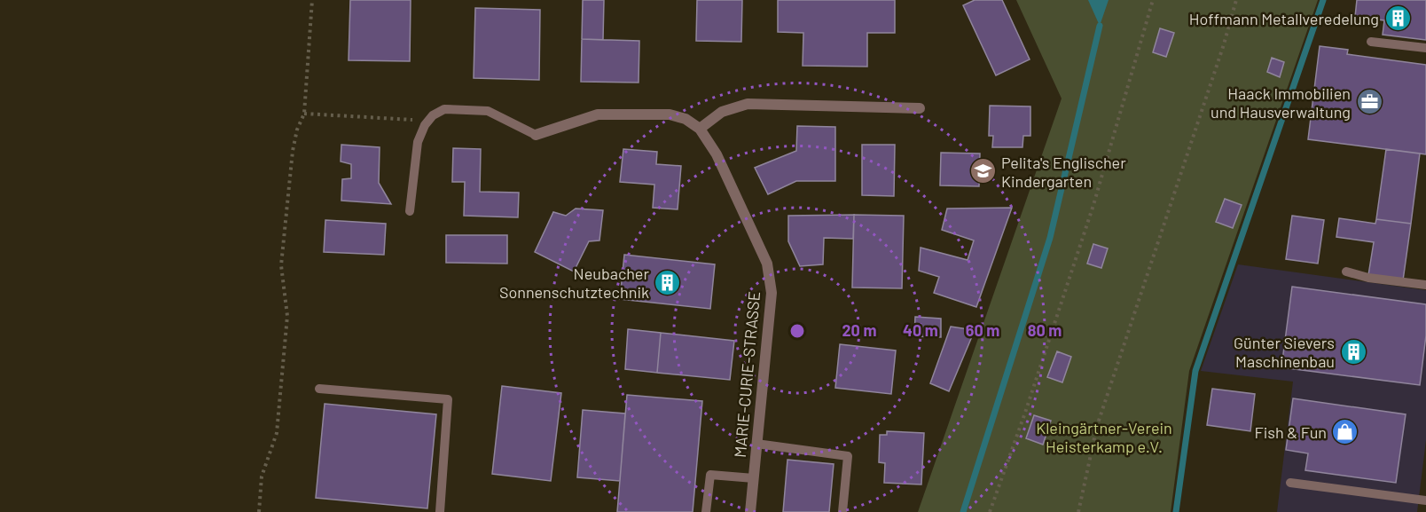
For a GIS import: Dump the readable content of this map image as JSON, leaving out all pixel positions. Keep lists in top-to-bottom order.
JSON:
{
  "streets": {
    "street": ["MARIE-CURIE-STRASSE"]
  },
  "parks": ["Kleingärtner-Verein Heisterkamp e.V."],
  "places": {
    "building": ["Hoffmann Metallveredelung", "Neubacher Sonnenschutztechnik", "Günter Sievers Maschinenbau"],
    "office": ["Haack Immobilien und Hausverwaltung"],
    "school or university": ["Pelita's Englischer Kindergarten"],
    "shop": ["Fish & Fun"]
  },
  "rings": [
    "20 m",
    "40 m",
    "60 m",
    "80 m"
  ]
}
